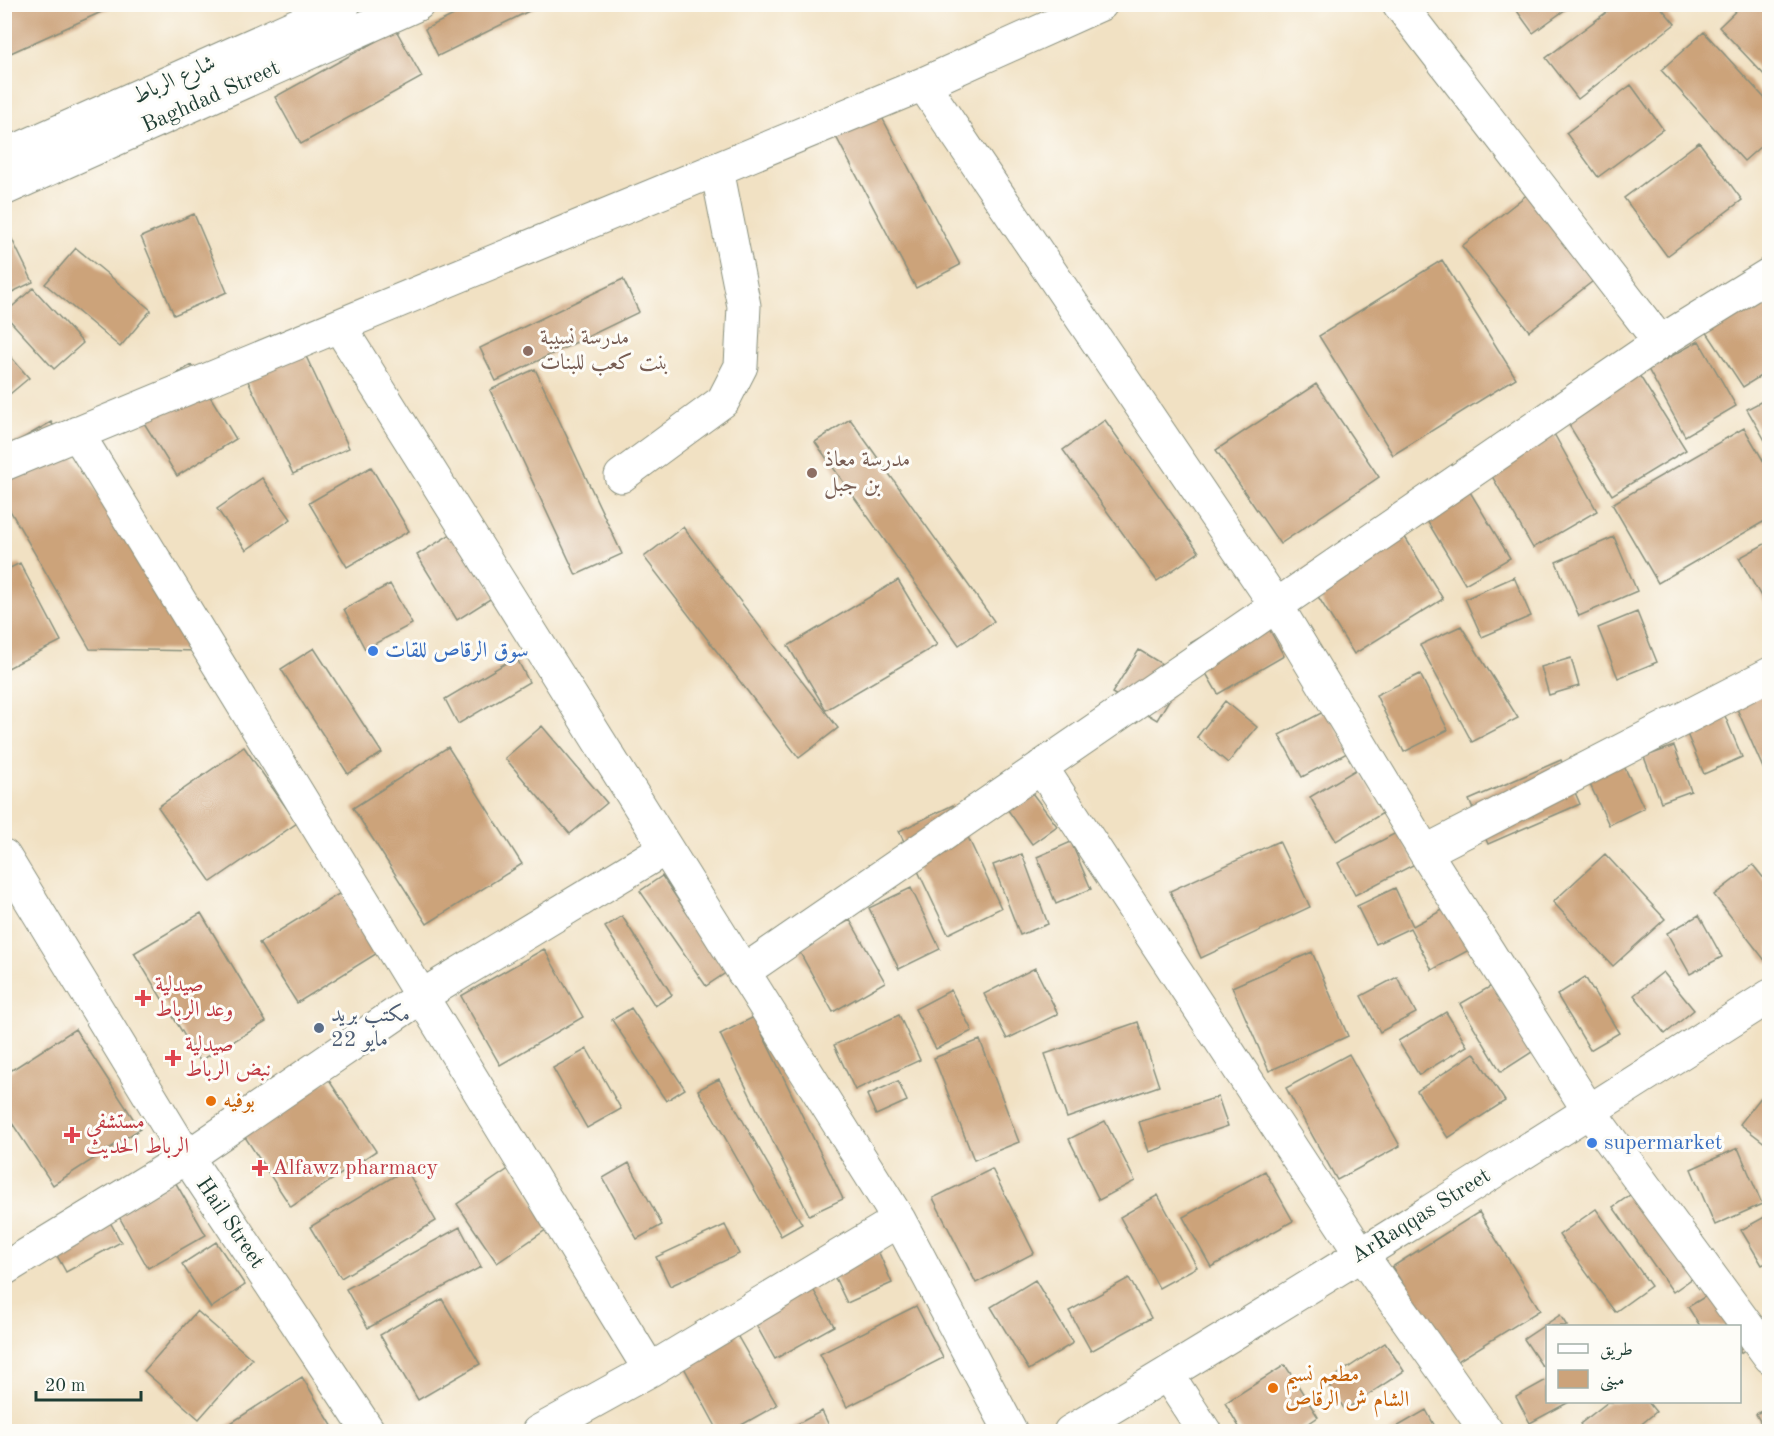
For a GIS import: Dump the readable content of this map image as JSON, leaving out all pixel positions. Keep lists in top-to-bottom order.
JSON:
{
  "streets": {
    "street": [
      "شارع الرباط",
      "Baghdad Street",
      "ArRaqqas Street",
      "Hail Street"
    ]
  },
  "places": {
    "other": [
      "مدرسة نسيبة بنت كعب للبنات",
      "مدرسة معاذ بن جبل",
      "سوق الرقاص للقات",
      "مكتب بريد 22 مايو",
      "بوفيه",
      "supermarket",
      "مطعم نسيم الشام ش الرقاص"
    ],
    "health": [
      "صيدلية وعد الرباط",
      "صيدلية نبض الرباط",
      "مستشفى الرباط الحديث",
      "Alfawz pharmacy"
    ]
  },
  "legend": ["طريق", "مبنى"],
  "scale_bar": "20 m"
}
